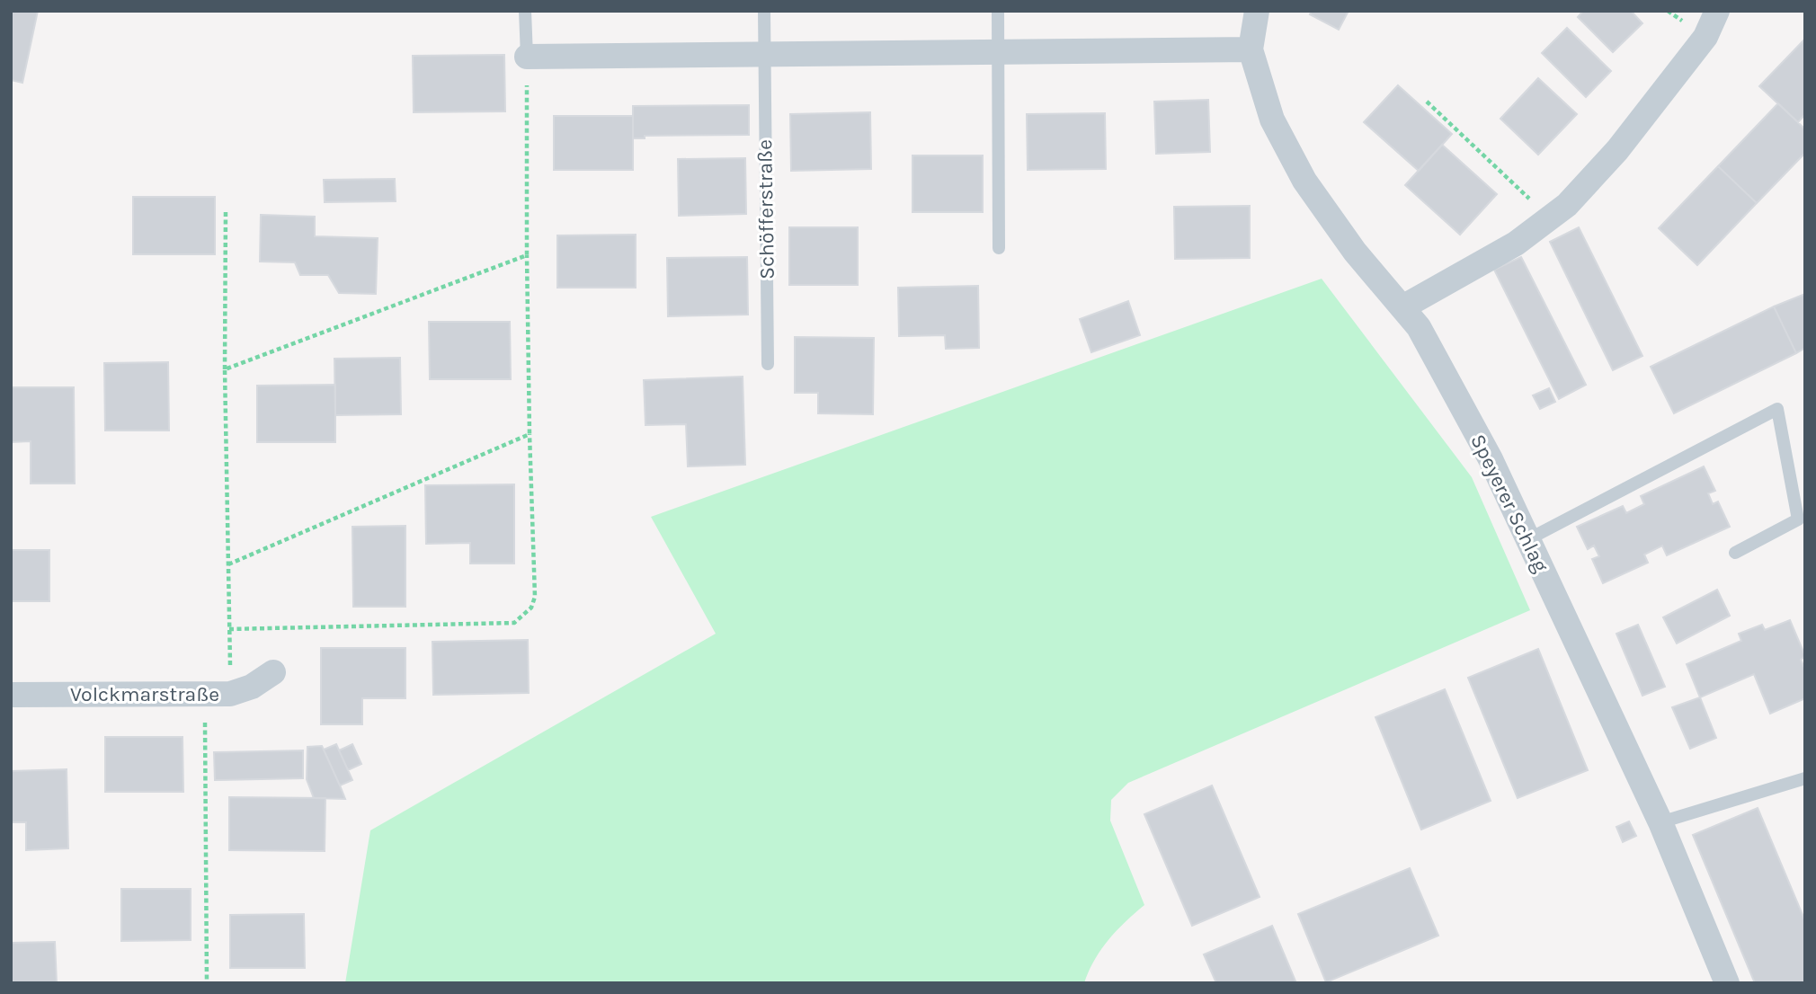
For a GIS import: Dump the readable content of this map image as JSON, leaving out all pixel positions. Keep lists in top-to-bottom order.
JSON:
{
  "streets": {
    "street": ["Speyerer Schlag", "Volckmarstraße"],
    "lane": ["Schöfferstraße"]
  }
}
